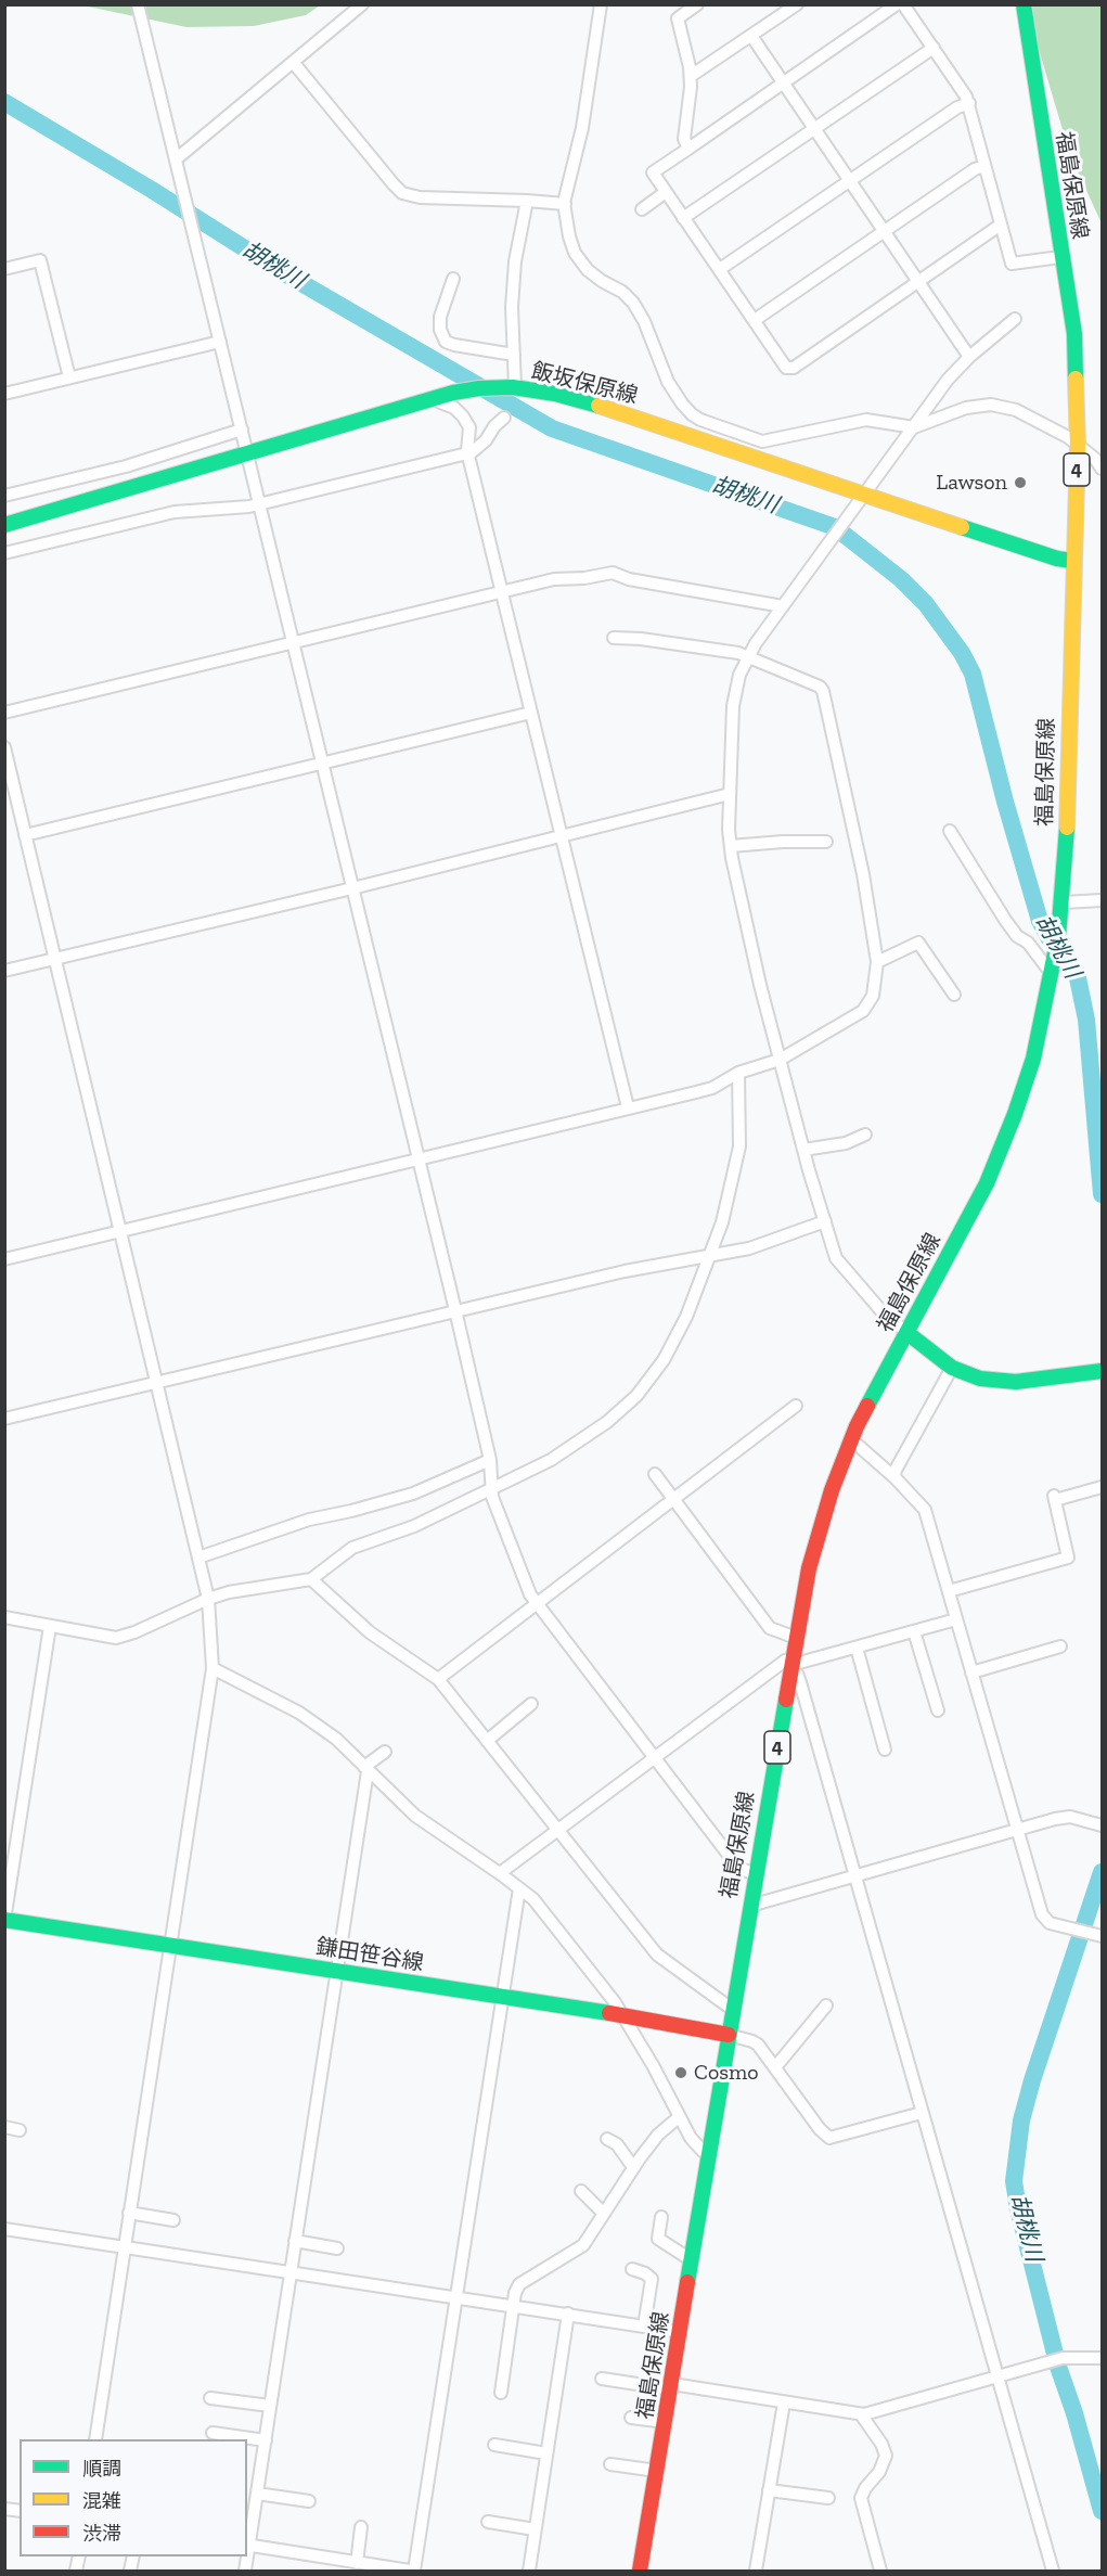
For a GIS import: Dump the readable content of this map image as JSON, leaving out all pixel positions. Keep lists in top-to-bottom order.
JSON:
{
  "streets": {
    "main road": [
      "福島保原線",
      "飯坂保原線",
      "4",
      "鎌田笹谷線"
    ]
  },
  "crossings": [
    ["福島保原線", "飯坂保原線"],
    ["福島保原線", "鎌田笹谷線"]
  ],
  "water": ["胡桃川"],
  "places": ["Lawson", "Cosmo"],
  "legend": ["順調", "混雑", "渋滞"]
}
